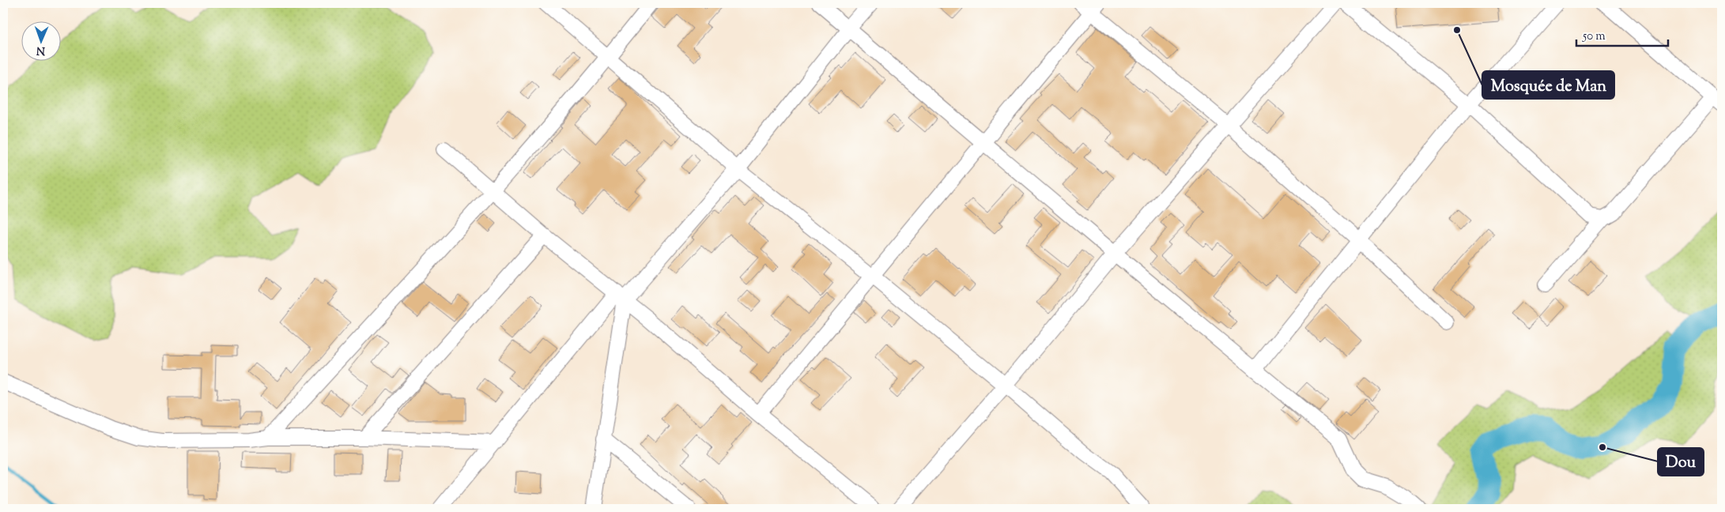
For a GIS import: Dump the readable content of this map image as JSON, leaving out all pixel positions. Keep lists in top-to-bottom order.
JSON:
{
  "places": ["Mosquée de Man", "Dou"],
  "scale_bar": "50 m",
  "north": "bottom"
}
